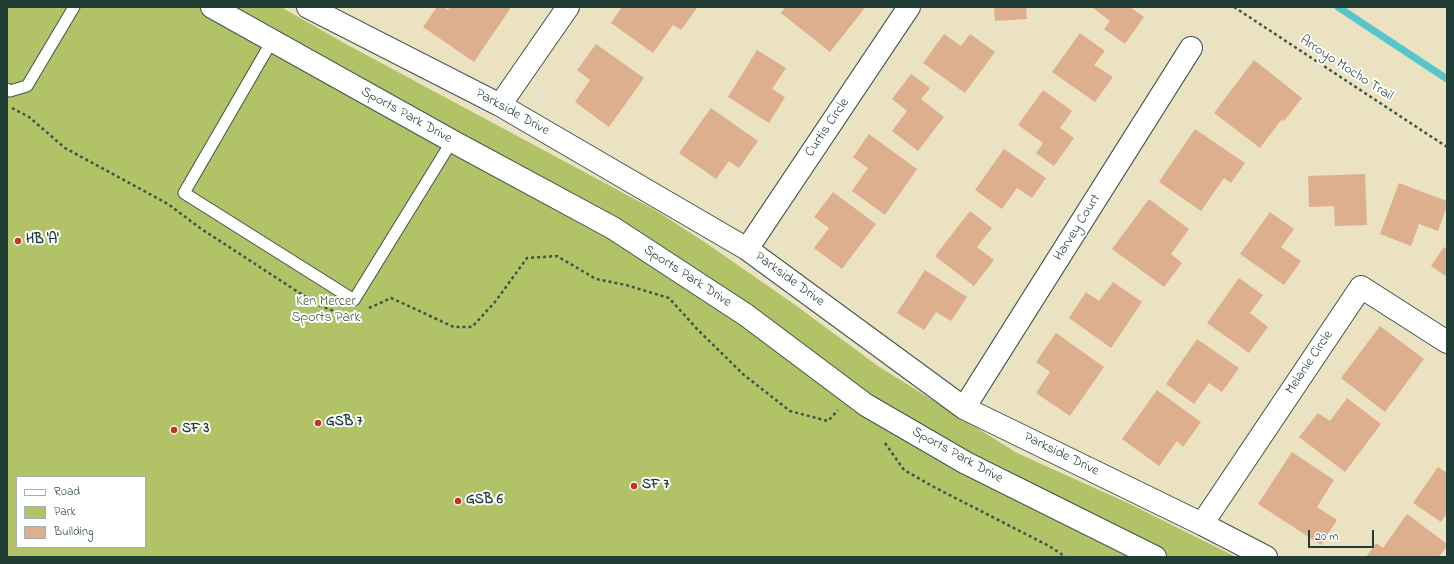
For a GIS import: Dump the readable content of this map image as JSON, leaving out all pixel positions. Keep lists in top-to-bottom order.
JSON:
{
  "streets": {
    "street": [
      "Parkside Drive",
      "Sports Park Drive",
      "Curtis Circle",
      "Harvey Court",
      "Melanie Circle"
    ],
    "path": ["Arroyo Mocho Trail"]
  },
  "crossings": [
    ["Parkside Drive", "Curtis Circle"],
    ["Parkside Drive", "Harvey Court"],
    ["Parkside Drive", "Melanie Circle"]
  ],
  "parks": ["Ken Mercer Sports Park"],
  "places": [
    "HB 'A'",
    "GSB 7",
    "SF 3",
    "SF 7",
    "GSB 6"
  ],
  "legend": ["Road", "Park", "Building"],
  "scale_bar": "20 m"
}
